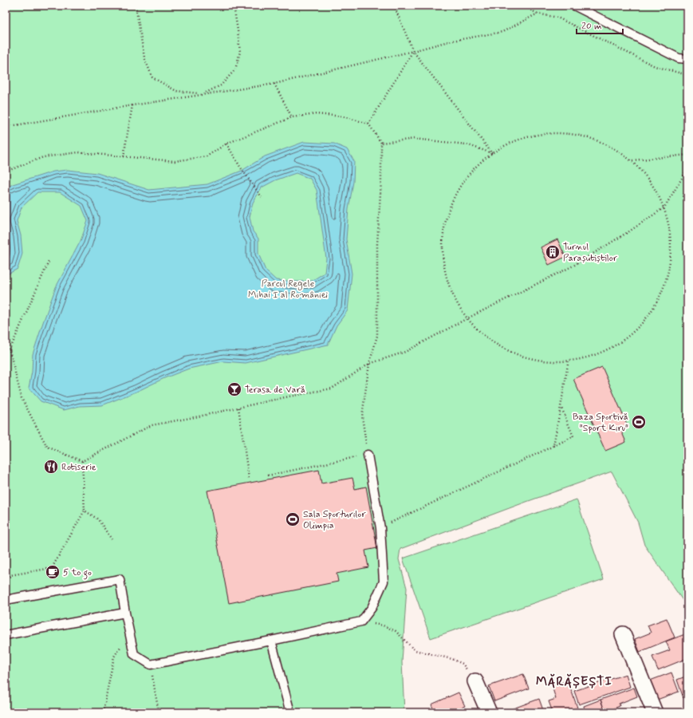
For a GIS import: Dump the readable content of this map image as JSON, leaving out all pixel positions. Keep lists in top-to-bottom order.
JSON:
{
  "districts": ["MĂRĂȘEȘTI"],
  "parks": ["Parcul Regele Mihai I al României"],
  "places": {
    "building": ["Turnul Parașutiștilor"],
    "bar": ["Terasa de Vară"],
    "sports": ["Baza Sportivă \"Sport Kiru\"", "Sala Sporturilor Olimpia"],
    "restaurant": ["Rotiserie"],
    "cafe": ["5 to go"]
  },
  "scale_bar": "20 m"
}
